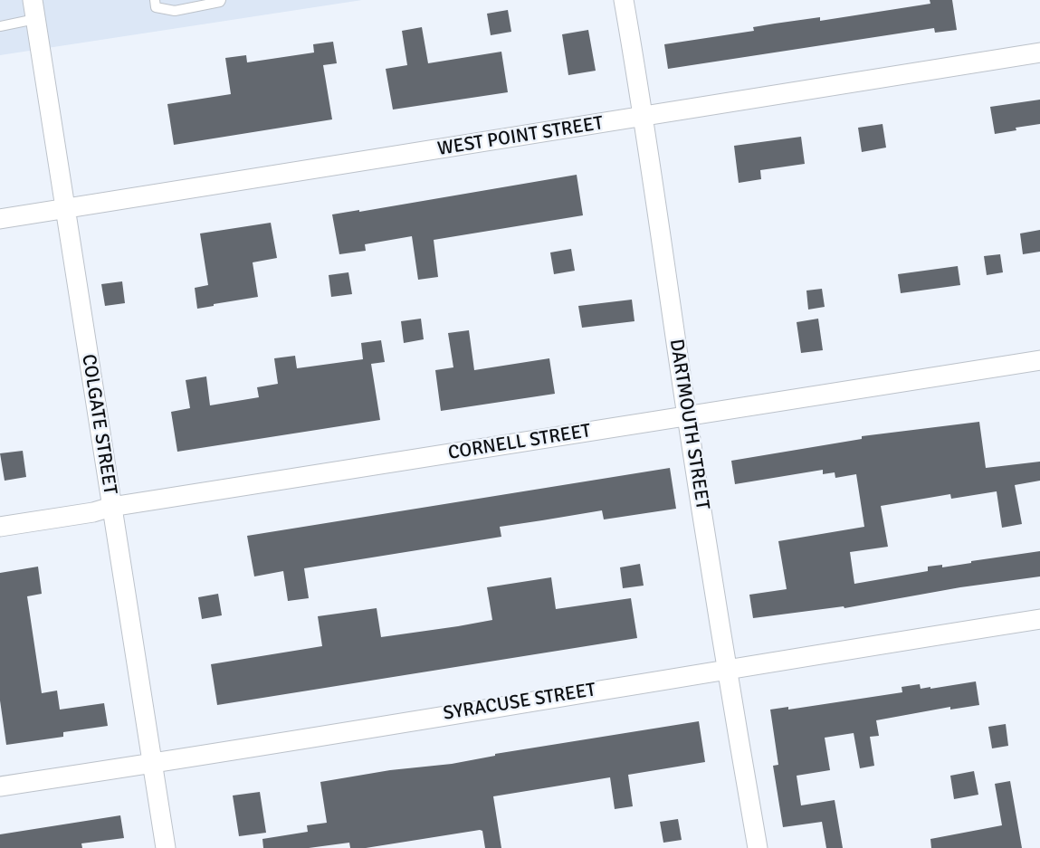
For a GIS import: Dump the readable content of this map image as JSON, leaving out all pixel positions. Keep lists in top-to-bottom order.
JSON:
{
  "streets": {
    "street": [
      "WEST POINT STREET",
      "COLGATE STREET",
      "DARTMOUTH STREET",
      "CORNELL STREET",
      "SYRACUSE STREET"
    ]
  },
  "crossings": [
    ["WEST POINT STREET", "COLGATE STREET"],
    ["WEST POINT STREET", "DARTMOUTH STREET"],
    ["COLGATE STREET", "CORNELL STREET"],
    ["COLGATE STREET", "SYRACUSE STREET"],
    ["DARTMOUTH STREET", "CORNELL STREET"],
    ["DARTMOUTH STREET", "SYRACUSE STREET"]
  ]
}
